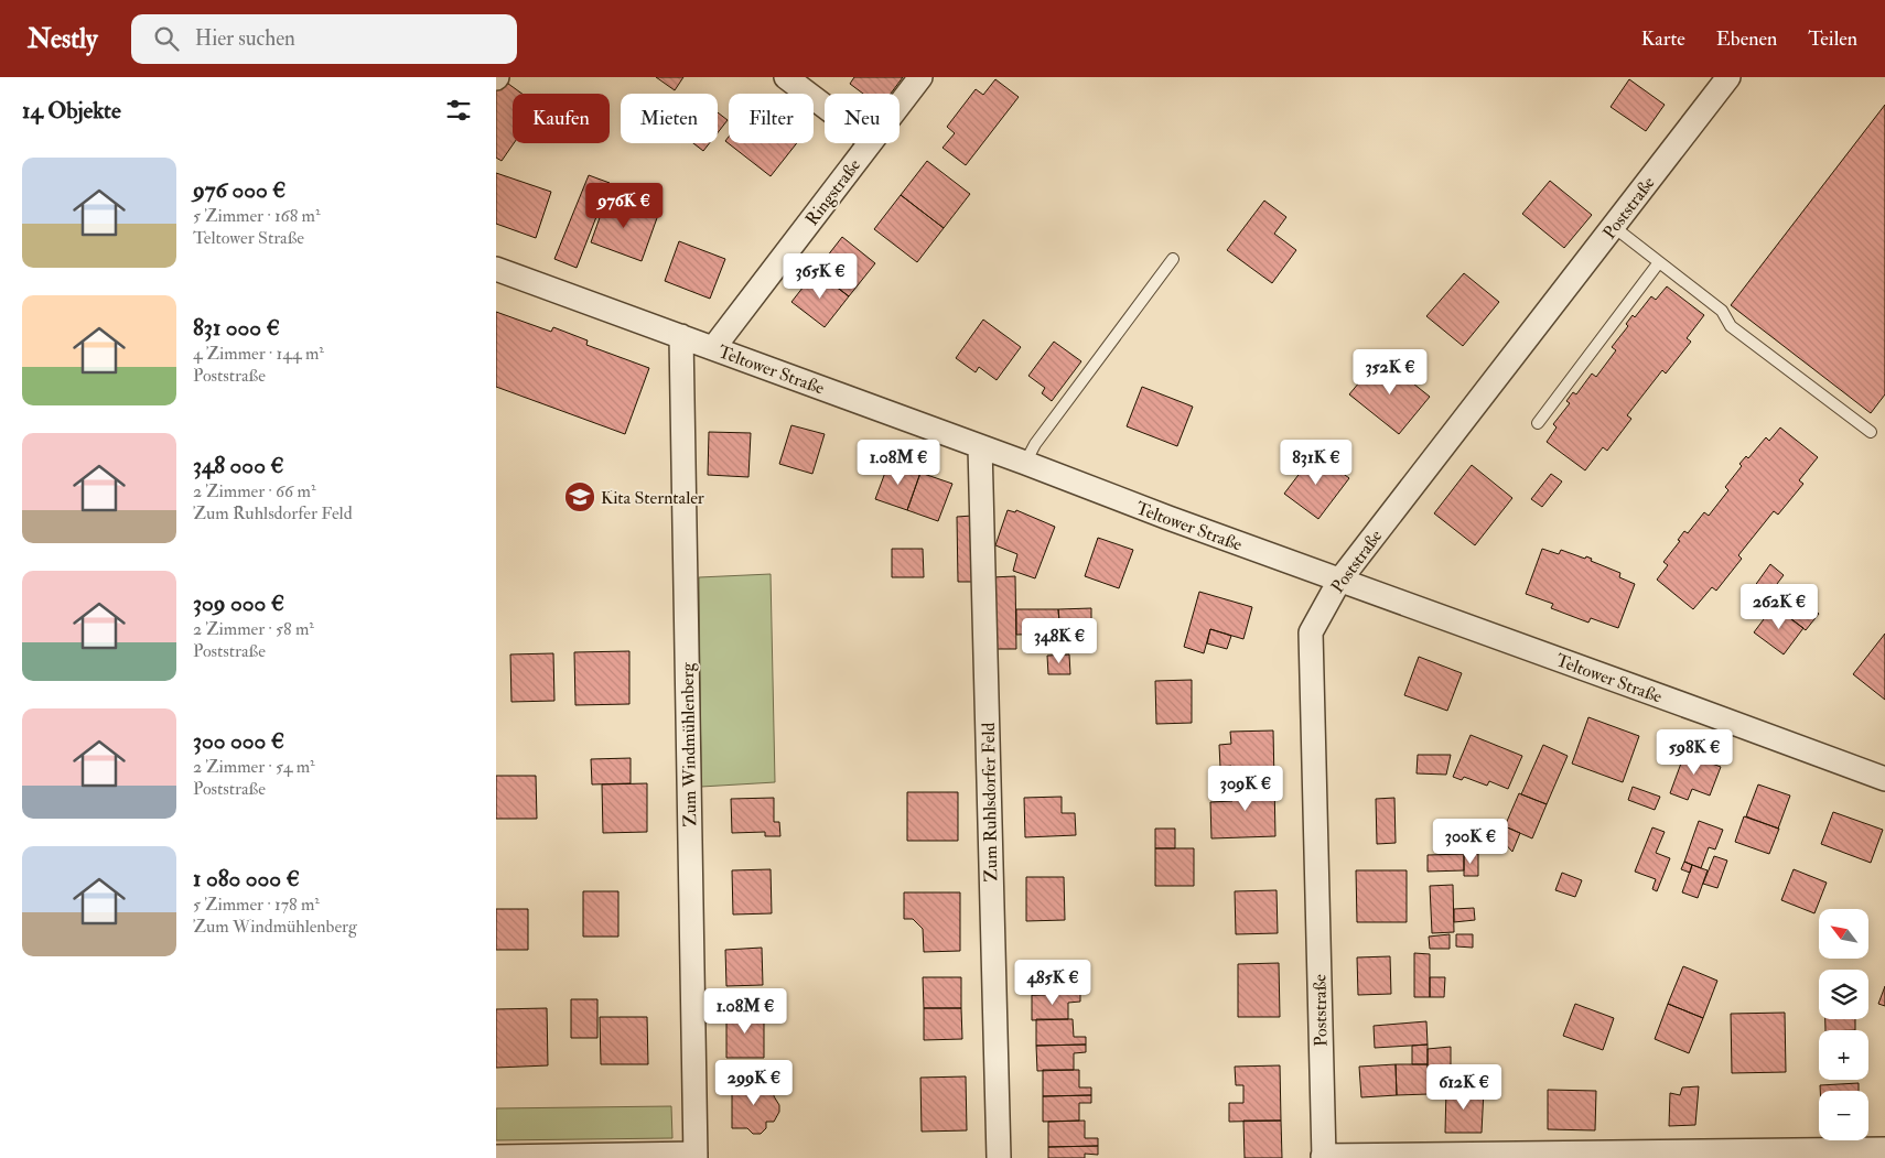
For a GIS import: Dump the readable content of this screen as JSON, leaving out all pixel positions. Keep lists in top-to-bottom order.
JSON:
{
  "streets": {
    "street": [
      "Ringstraße",
      "Poststraße",
      "Teltower Straße",
      "Zum Windmühlenberg",
      "Zum Ruhlsdorfer Feld"
    ]
  },
  "crossings": [
    ["Ringstraße", "Teltower Straße"],
    ["Poststraße", "Teltower Straße"],
    ["Teltower Straße", "Zum Windmühlenberg"],
    ["Teltower Straße", "Zum Ruhlsdorfer Feld"]
  ],
  "places": {
    "school or university": ["Kita Sterntaler"]
  },
  "north": "top left",
  "page": {
    "header": "Nestly",
    "search": "Hier suchen",
    "nav": ["Karte", "Ebenen", "Teilen"],
    "heading": "14 Objekte",
    "chip": [
      "Kaufen",
      "Mieten",
      "Filter",
      "Neu"
    ],
    "list": [
      {
        "name": "976 000 €",
        "note": "5 Zimmer · 168 m² · Teltower Straße"
      },
      {
        "name": "831 000 €",
        "note": "4 Zimmer · 144 m² · Poststraße"
      },
      {
        "name": "348 000 €",
        "note": "2 Zimmer · 66 m² · Zum Ruhlsdorfer Feld"
      },
      {
        "name": "309 000 €",
        "note": "2 Zimmer · 58 m² · Poststraße"
      },
      {
        "name": "300 000 €",
        "note": "2 Zimmer · 54 m² · Poststraße"
      },
      {
        "name": "1 080 000 €",
        "note": "5 Zimmer · 178 m² · Zum Windmühlenberg"
      }
    ],
    "price": [
      "976K €",
      "365K €",
      "352K €",
      "1.08M €",
      "831K €",
      "262K €",
      "348K €",
      "598K €",
      "309K €",
      "300K €",
      "485K €",
      "1.08M €",
      "299K €",
      "612K €"
    ],
    "map_buttons": ["+", "−"]
  }
}
